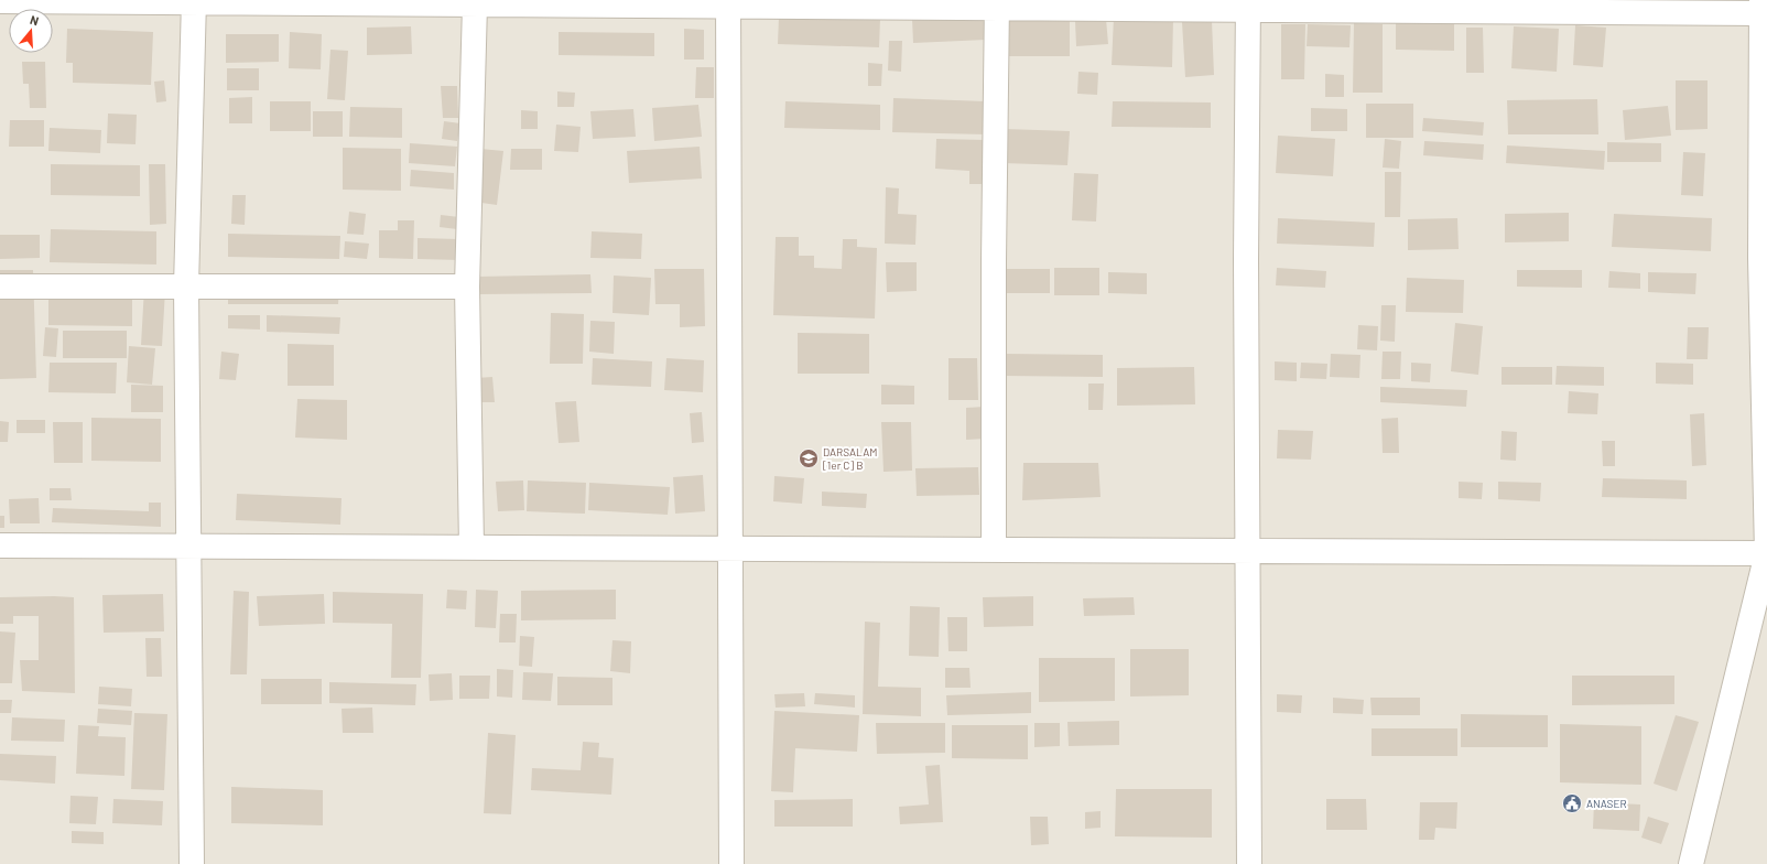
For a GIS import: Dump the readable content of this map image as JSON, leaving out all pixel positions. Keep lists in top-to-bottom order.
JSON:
{
  "places": {
    "school or university": ["DARSALAM [1er C] B"],
    "public building": ["ANASER"]
  },
  "north": "top"
}
